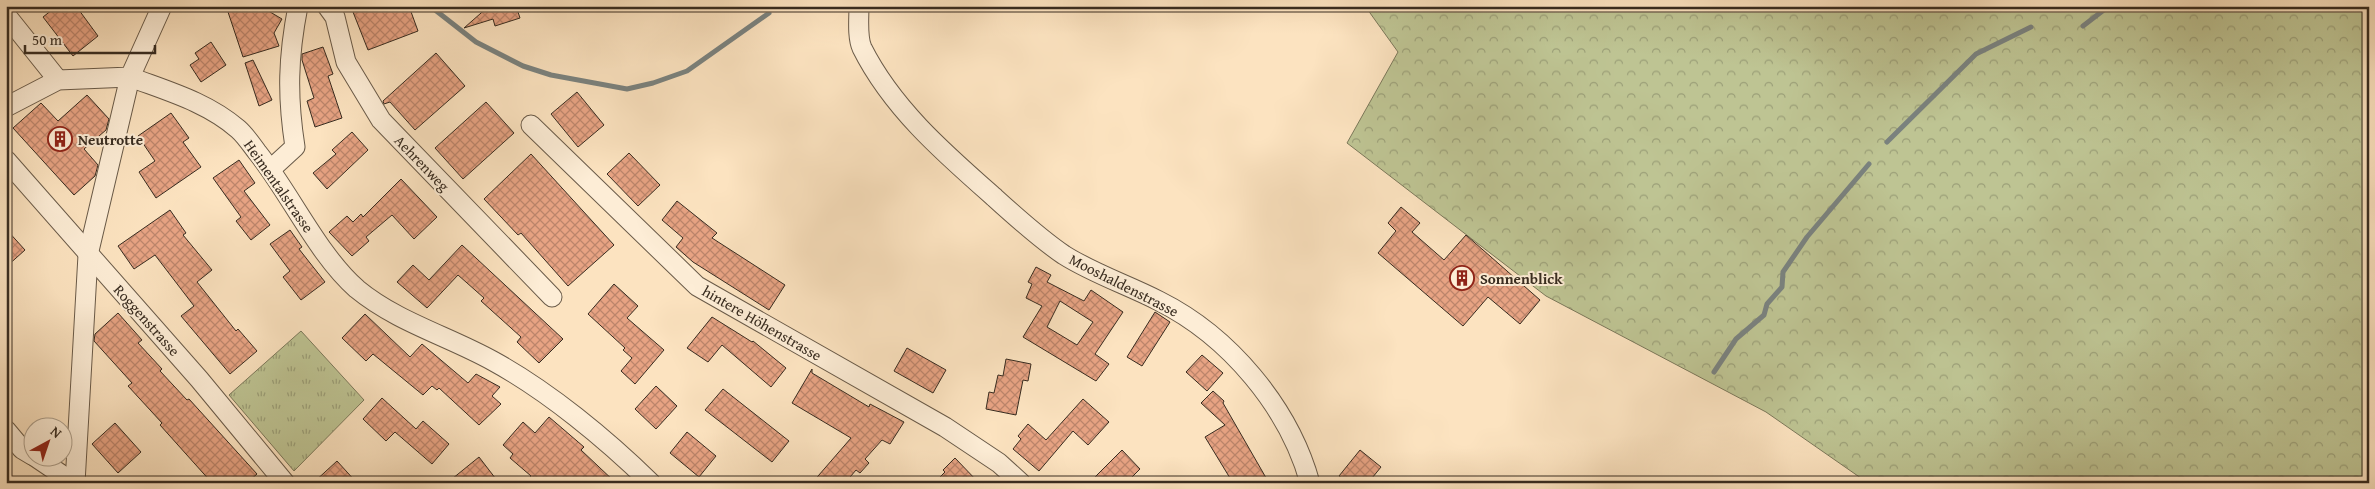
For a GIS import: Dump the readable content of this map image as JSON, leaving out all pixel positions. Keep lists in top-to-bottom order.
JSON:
{
  "streets": {
    "street": [
      "Aehrenweg",
      "Heimentalstrasse",
      "Mooshaldenstrasse",
      "Roggenstrasse",
      "hintere Höhenstrasse"
    ]
  },
  "places": {
    "building": ["Neutrotte", "Sonnenblick"]
  },
  "scale_bar": "50 m",
  "north": "top right"
}
